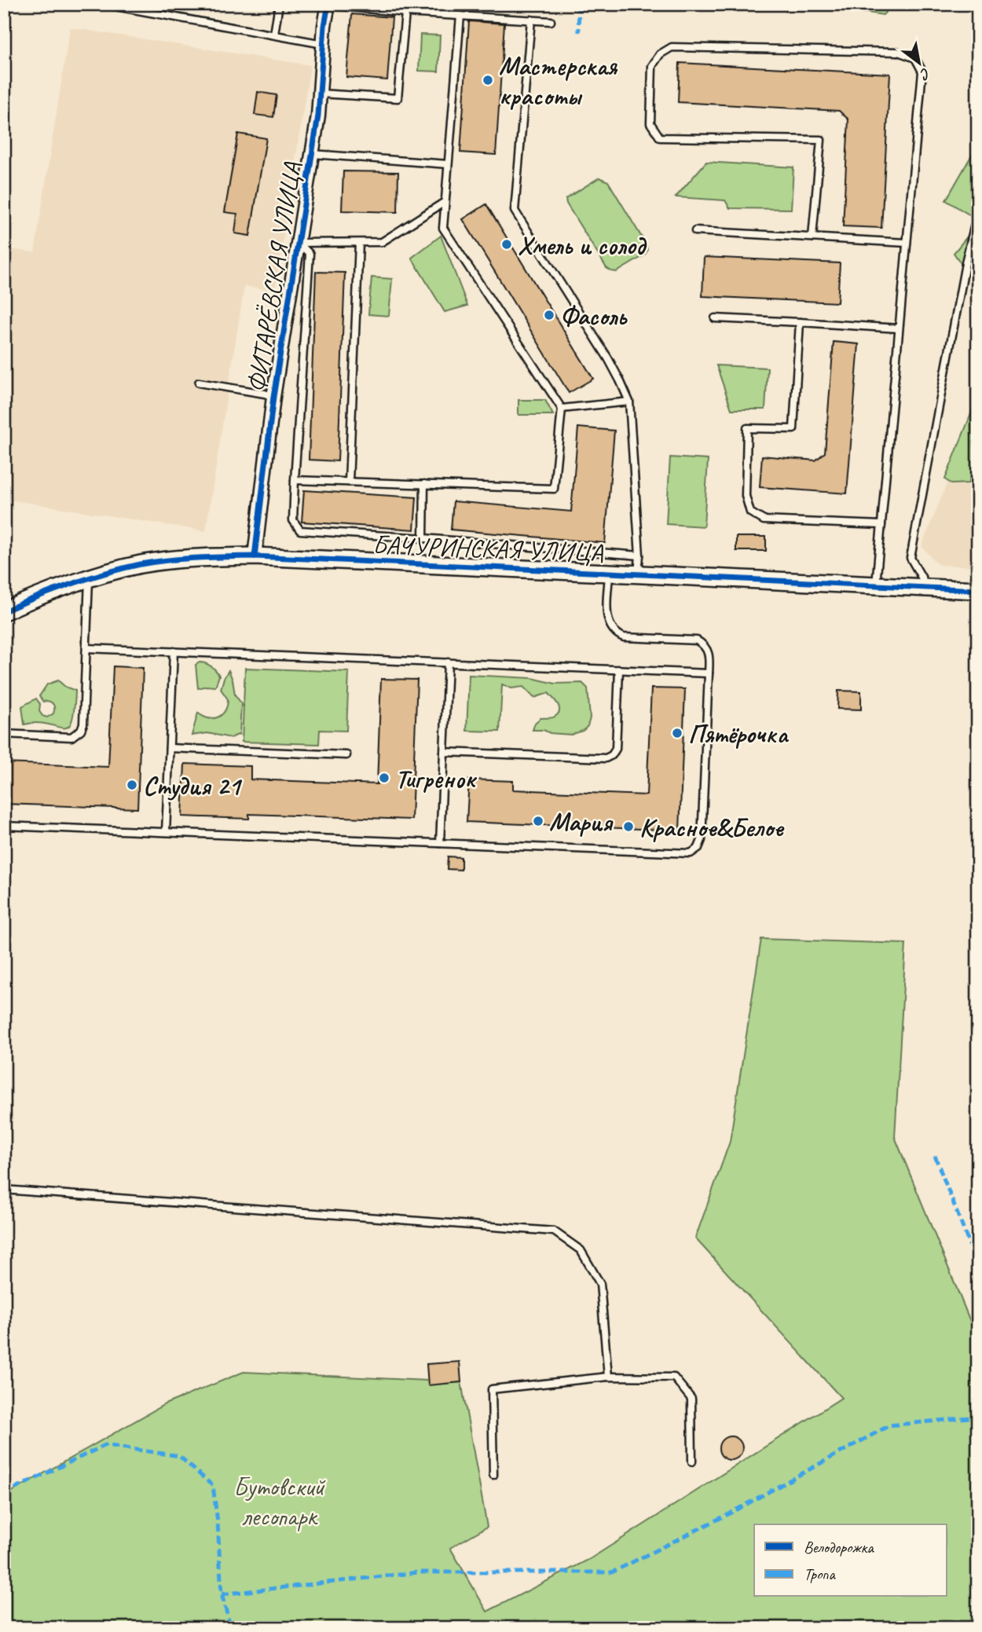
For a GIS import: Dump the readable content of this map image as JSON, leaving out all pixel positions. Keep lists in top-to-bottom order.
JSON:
{
  "streets": {
    "street": ["ФИТАРЁВСКАЯ УЛИЦА", "БАЧУРИНСКАЯ УЛИЦА"]
  },
  "crossings": [
    ["ФИТАРЁВСКАЯ УЛИЦА", "БАЧУРИНСКАЯ УЛИЦА"]
  ],
  "parks": ["Бутовский лесопарк"],
  "places": [
    "Мастерская красоты",
    "Хмель и солод",
    "Фасоль",
    "Пятёрочка",
    "Тигренок",
    "Студия 21",
    "Мария",
    "Красное&Белое"
  ],
  "legend": ["Велодорожка", "Тропа"],
  "north": "bottom right"
}
